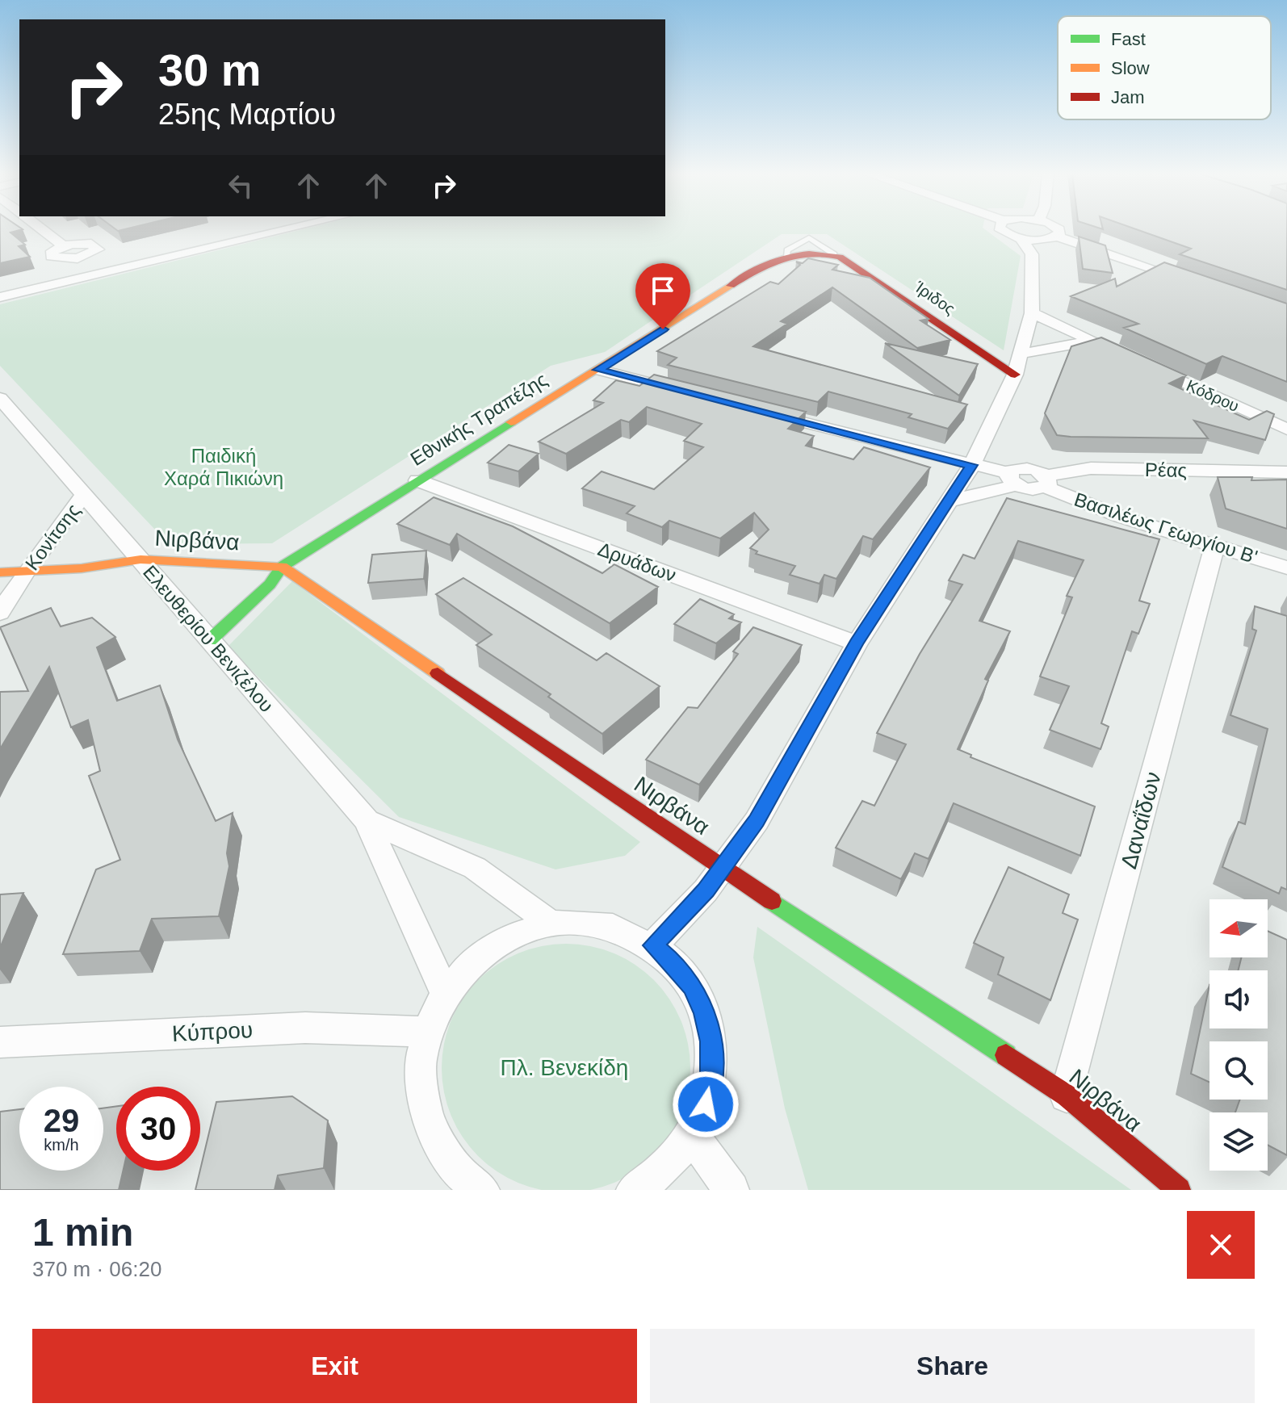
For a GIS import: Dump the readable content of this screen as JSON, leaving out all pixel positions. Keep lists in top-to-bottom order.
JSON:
{
  "streets": {
    "street": [
      "Ίριδος",
      "Κόδρου",
      "Εθνικής Τραπέζης",
      "Ρέας",
      "Βασιλέως Γεωργίου Β'",
      "Κονίτσης",
      "Νιρβάνα",
      "Δρυάδων",
      "Ελευθερίου Βενιζέλου",
      "Δαναΐδων",
      "Κύπρου"
    ]
  },
  "crossings": [
    ["Ίριδος", "Εθνικής Τραπέζης"],
    ["Εθνικής Τραπέζης", "Νιρβάνα"],
    ["Εθνικής Τραπέζης", "Δρυάδων"],
    ["Εθνικής Τραπέζης", "Ελευθερίου Βενιζέλου"],
    ["Ρέας", "Βασιλέως Γεωργίου Β'"],
    ["Βασιλέως Γεωργίου Β'", "Δαναΐδων"],
    ["Κονίτσης", "Νιρβάνα"],
    ["Κονίτσης", "Ελευθερίου Βενιζέλου"],
    ["Νιρβάνα", "Ελευθερίου Βενιζέλου"],
    ["Νιρβάνα", "Δαναΐδων"]
  ],
  "parks": ["Παιδική Χαρά Πικιώνη", "Πλ. Βενεκίδη"],
  "legend": ["Fast", "Slow", "Jam"],
  "north": "left",
  "page": {
    "turn": ["30 m", "25ης Μαρτίου"],
    "speed": "29 km/h",
    "limit": "30",
    "heading": ["1 min", "370 m · 06:20"],
    "buttons": ["Exit", "Share"]
  }
}
